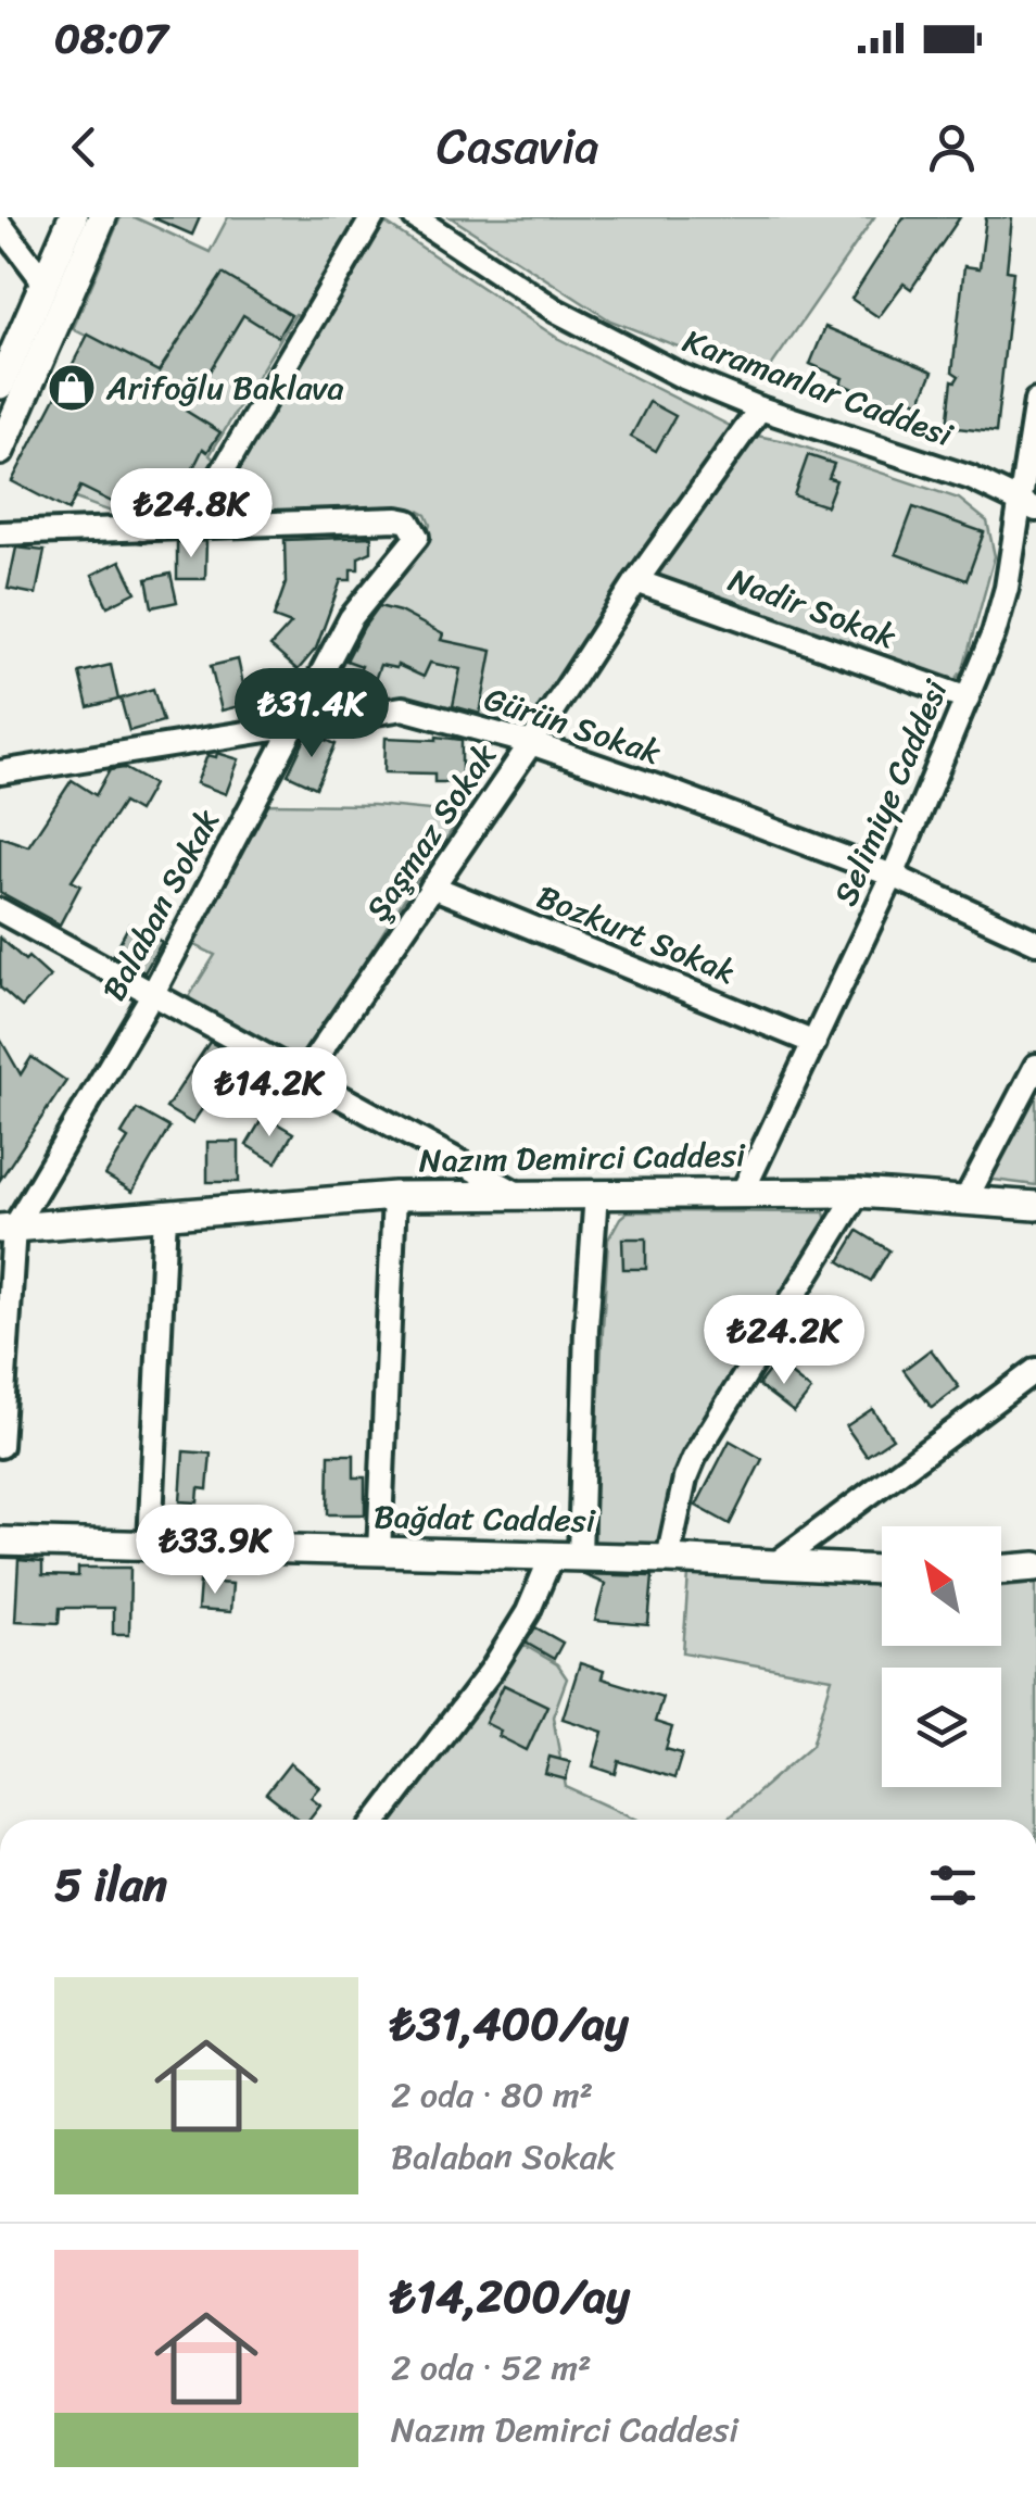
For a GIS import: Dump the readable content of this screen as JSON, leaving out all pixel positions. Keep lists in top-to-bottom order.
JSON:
{
  "streets": {
    "main road": ["Nazım Demirci Caddesi", "Bağdat Caddesi"],
    "street": [
      "Karamanlar Caddesi",
      "Nadir Sokak",
      "Gürün Sokak",
      "Selimiye Caddesi",
      "Şaşmaz Sokak",
      "Balaban Sokak",
      "Bozkurt Sokak"
    ]
  },
  "crossings": [
    ["Karamanlar Caddesi", "Selimiye Caddesi"],
    ["Karamanlar Caddesi", "Şaşmaz Sokak"],
    ["Nadir Sokak", "Selimiye Caddesi"],
    ["Nadir Sokak", "Şaşmaz Sokak"],
    ["Gürün Sokak", "Selimiye Caddesi"],
    ["Gürün Sokak", "Şaşmaz Sokak"],
    ["Gürün Sokak", "Balaban Sokak"],
    ["Selimiye Caddesi", "Bozkurt Sokak"],
    ["Selimiye Caddesi", "Nazım Demirci Caddesi"],
    ["Şaşmaz Sokak", "Bozkurt Sokak"],
    ["Balaban Sokak", "Nazım Demirci Caddesi"]
  ],
  "places": {
    "shop": ["Arifoğlu Baklava"]
  },
  "north": "top left",
  "page": {
    "status": "08:07",
    "header": "Casavia",
    "price": [
      "₺24.8K",
      "₺31.4K",
      "₺14.2K",
      "₺24.2K",
      "₺33.9K"
    ],
    "heading": "5 ilan",
    "list": [
      {
        "name": "₺31,400/ay",
        "note": "2 oda · 80 m² · Balaban Sokak"
      },
      {
        "name": "₺14,200/ay",
        "note": "2 oda · 52 m² · Nazım Demirci Caddesi"
      }
    ]
  }
}
